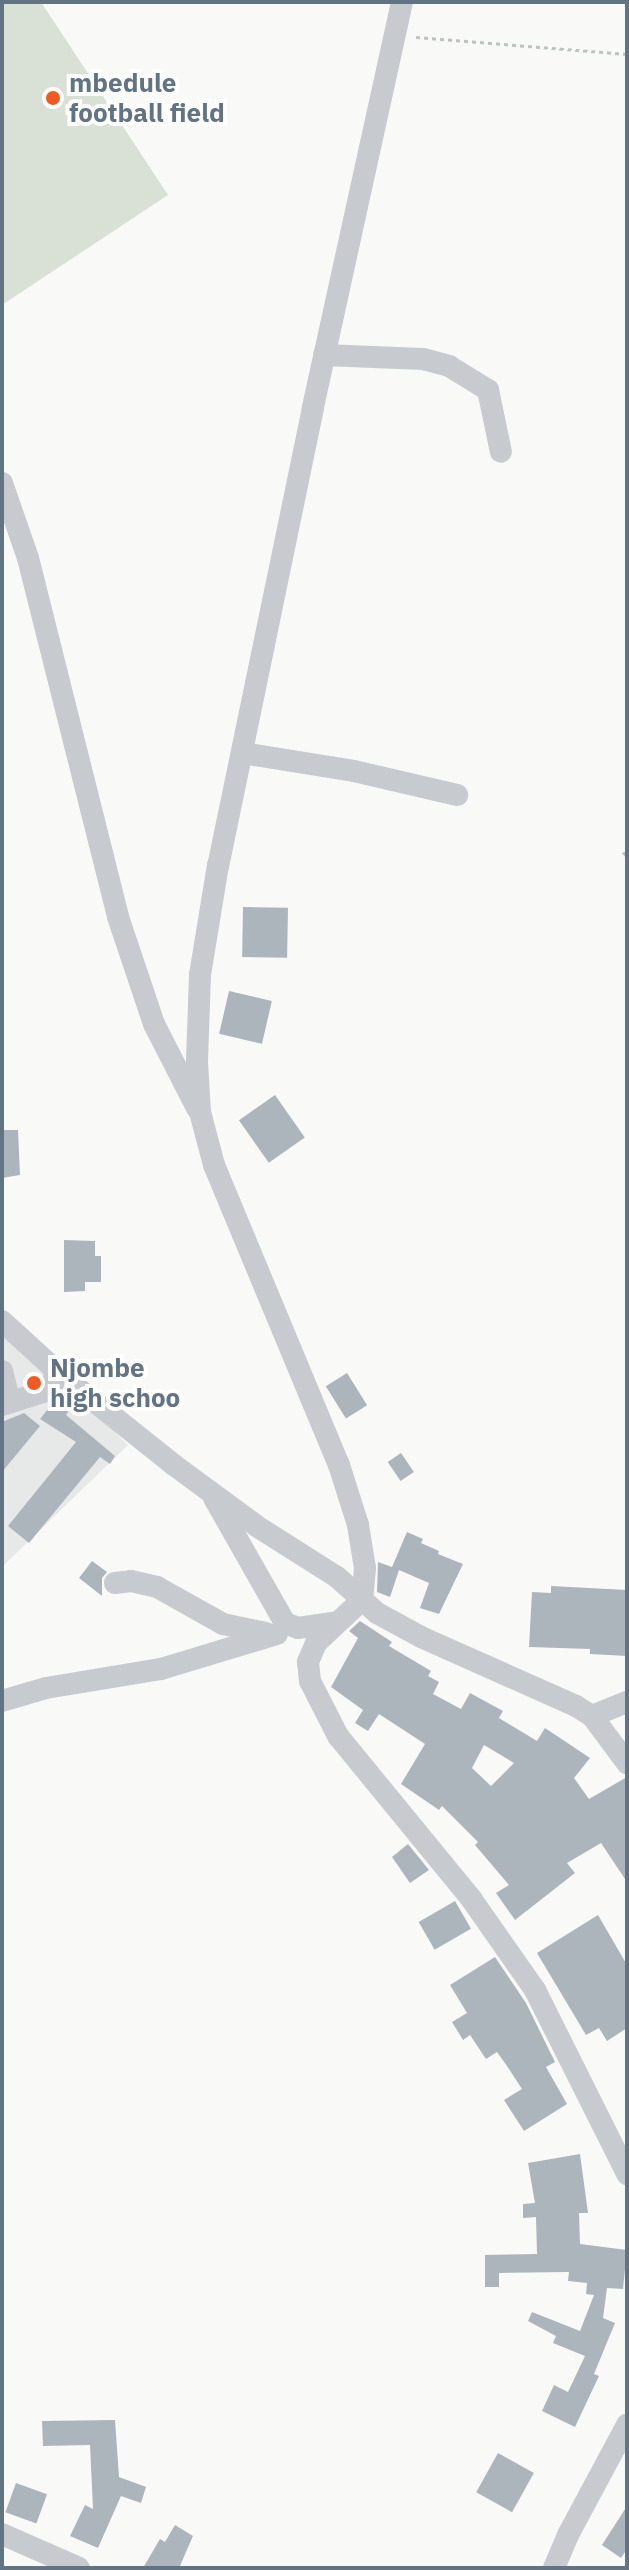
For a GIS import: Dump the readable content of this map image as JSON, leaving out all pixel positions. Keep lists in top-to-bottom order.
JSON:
{
  "places": ["mbedule football field", "Njombe high schoo"]
}
